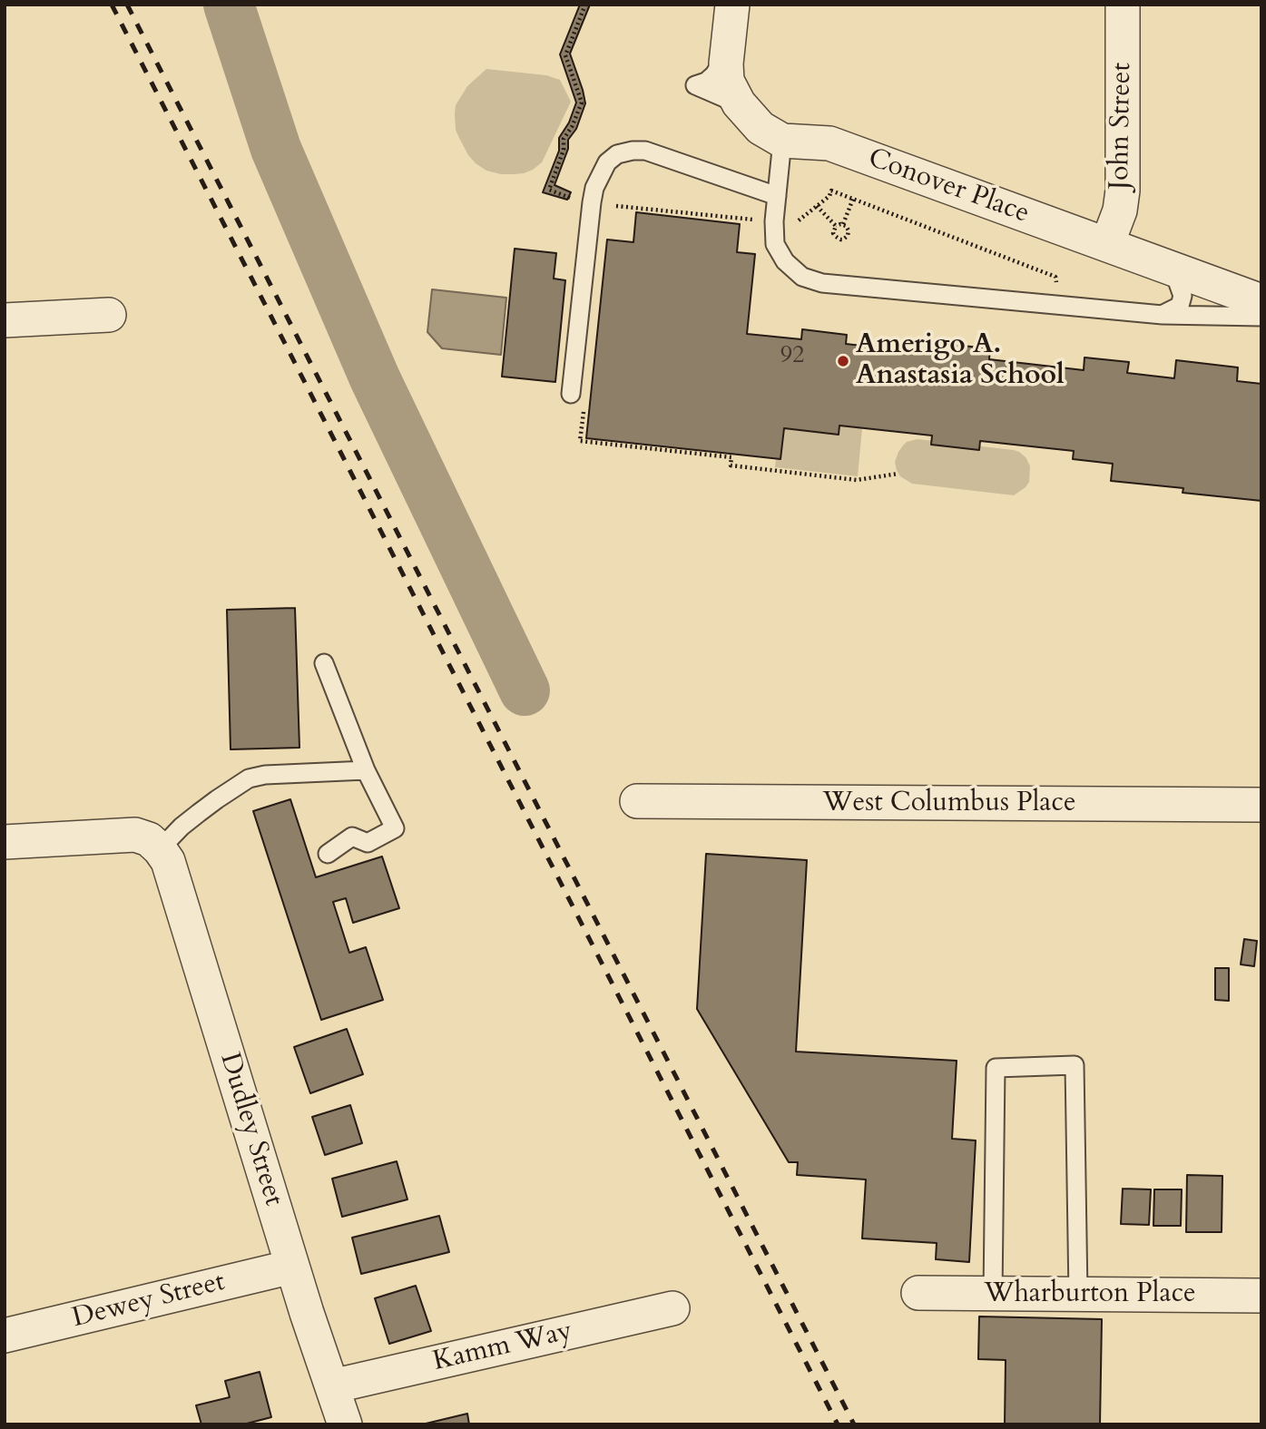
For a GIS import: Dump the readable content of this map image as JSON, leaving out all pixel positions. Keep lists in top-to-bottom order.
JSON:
{
  "streets": {
    "street": [
      "John Street",
      "Conover Place",
      "West Columbus Place",
      "Dudley Street",
      "Wharburton Place",
      "Dewey Street",
      "Kamm Way"
    ]
  },
  "crossings": [
    ["John Street", "Conover Place"],
    ["Dudley Street", "Dewey Street"],
    ["Dudley Street", "Kamm Way"]
  ],
  "places": ["Amerigo A. Anastasia School"],
  "house_numbers": ["92"]
}
